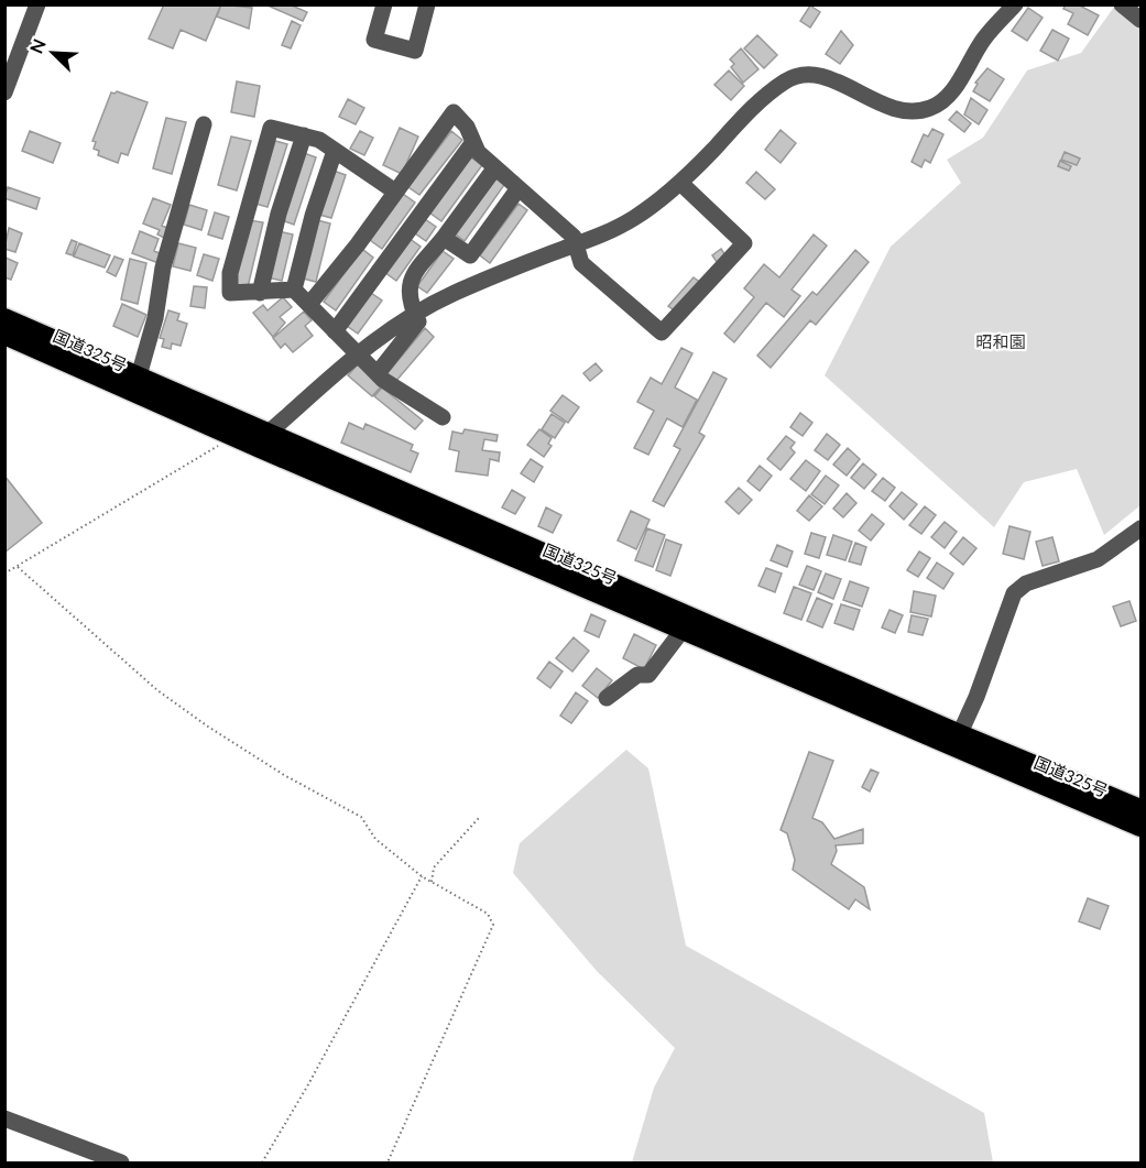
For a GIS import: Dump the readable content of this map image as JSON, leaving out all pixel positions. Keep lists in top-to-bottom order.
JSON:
{
  "streets": {
    "highway": ["国道325号"]
  },
  "parks": ["昭和園"],
  "north": "top left"
}
